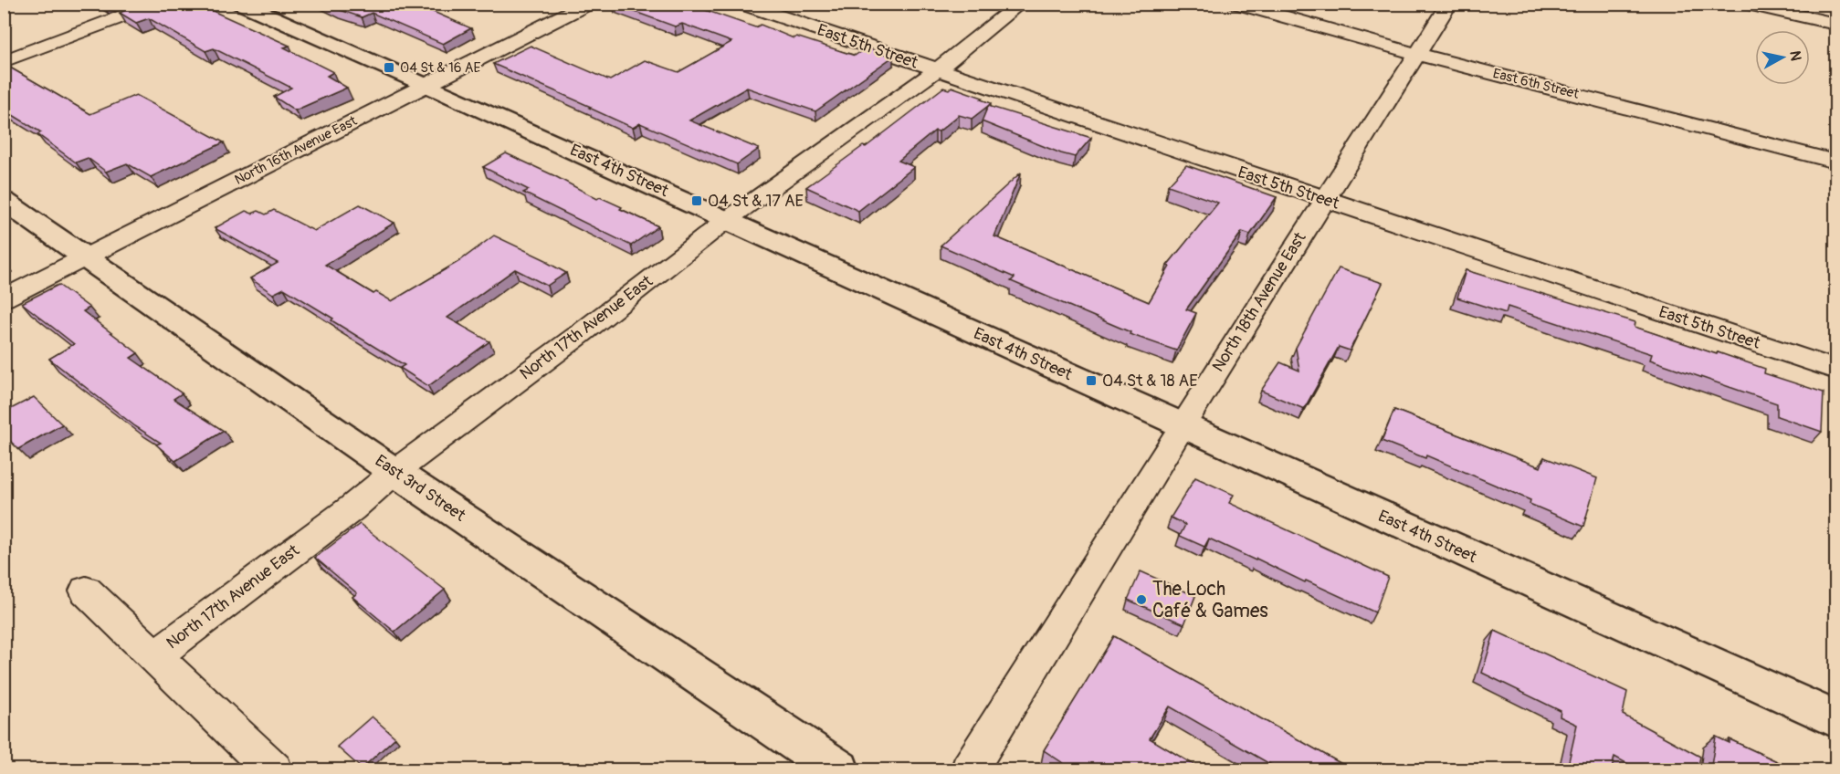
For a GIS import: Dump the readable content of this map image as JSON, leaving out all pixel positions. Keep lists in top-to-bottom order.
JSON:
{
  "streets": {
    "main road": ["East 4th Street", "East 3rd Street"],
    "street": [
      "East 5th Street",
      "East 6th Street",
      "North 16th Avenue East",
      "North 18th Avenue East",
      "North 17th Avenue East"
    ]
  },
  "crossings": [
    ["East 5th Street", "North 18th Avenue East"],
    ["East 5th Street", "North 17th Avenue East"],
    ["East 6th Street", "North 18th Avenue East"],
    ["North 16th Avenue East", "East 4th Street"],
    ["North 16th Avenue East", "East 3rd Street"],
    ["East 4th Street", "North 18th Avenue East"],
    ["East 4th Street", "North 17th Avenue East"],
    ["North 17th Avenue East", "East 3rd Street"]
  ],
  "places": {
    "transit": ["04 St & 16 AE", "04 St & 17 AE", "04 St & 18 AE"],
    "other": ["The Loch Café & Games"]
  },
  "north": "right"
}
